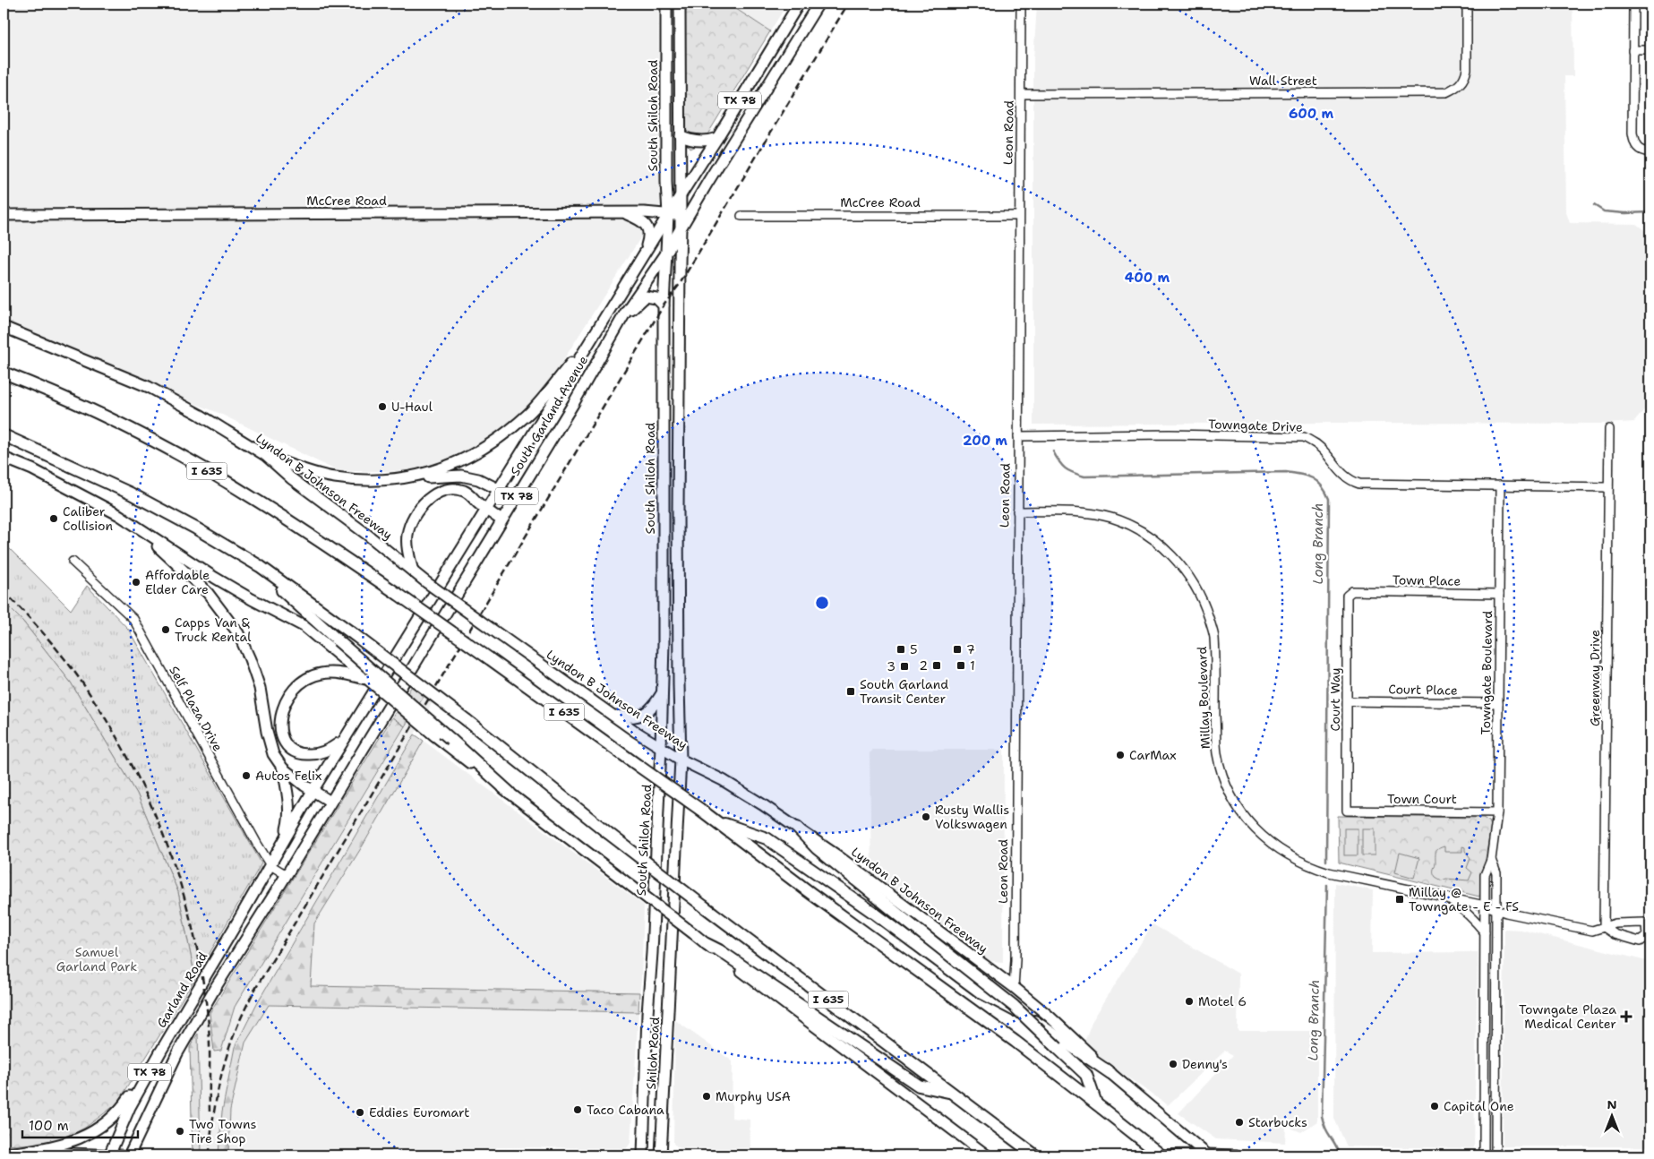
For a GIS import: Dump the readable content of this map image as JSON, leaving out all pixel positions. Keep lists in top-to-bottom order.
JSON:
{
  "streets": {
    "highway": ["I 635"],
    "main road": [
      "TX 78",
      "South Shiloh Road",
      "McCree Road",
      "South Garland Avenue",
      "Lyndon B Johnson Freeway",
      "Garland Road",
      "Shiloh Road"
    ],
    "street": [
      "Wall Street",
      "Leon Road",
      "Towngate Drive",
      "Town Place",
      "Towngate Boulevard",
      "Greenway Drive",
      "Court Place",
      "Millay Boulevard",
      "Court Way",
      "Self Plaza Drive",
      "Town Court"
    ]
  },
  "crossings": [
    ["Wall Street", "Leon Road"],
    ["TX 78", "South Garland Avenue"],
    ["TX 78", "Self Plaza Drive"],
    ["South Shiloh Road", "McCree Road"],
    ["South Shiloh Road", "South Garland Avenue"],
    ["South Shiloh Road", "Lyndon B Johnson Freeway"],
    ["South Shiloh Road", "Shiloh Road"],
    ["Leon Road", "McCree Road"],
    ["Leon Road", "Towngate Drive"],
    ["Leon Road", "Lyndon B Johnson Freeway"],
    ["Leon Road", "Millay Boulevard"],
    ["McCree Road", "South Garland Avenue"],
    ["South Garland Avenue", "Self Plaza Drive"],
    ["South Garland Avenue", "Garland Road"],
    ["Towngate Drive", "Towngate Boulevard"],
    ["Towngate Drive", "Greenway Drive"],
    ["Town Place", "Towngate Boulevard"],
    ["Town Place", "Court Way"],
    ["Towngate Boulevard", "Court Place"],
    ["Towngate Boulevard", "Millay Boulevard"],
    ["Towngate Boulevard", "Town Court"],
    ["Court Place", "Court Way"],
    ["Court Way", "Town Court"],
    ["Self Plaza Drive", "Garland Road"]
  ],
  "water": ["Long Branch"],
  "parks": ["Samuel Garland Park"],
  "places": {
    "other": [
      "U-Haul",
      "Caliber Collision",
      "Affordable Elder Care",
      "Capps Van & Truck Rental",
      "CarMax",
      "Autos Felix",
      "Rusty Wallis Volkswagen",
      "Motel 6",
      "Denny's",
      "Murphy USA",
      "Capital One",
      "Taco Cabana",
      "Eddies Euromart",
      "Starbucks",
      "Two Towns Tire Shop"
    ],
    "transit": [
      "5",
      "7",
      "2",
      "1",
      "3",
      "South Garland Transit Center",
      "Millay @ Towngate - E - FS"
    ],
    "health": ["Towngate Plaza Medical Center"]
  },
  "scale_bar": "100 m",
  "north": "top",
  "rings": ["600 m", "400 m", "200 m"]
}
